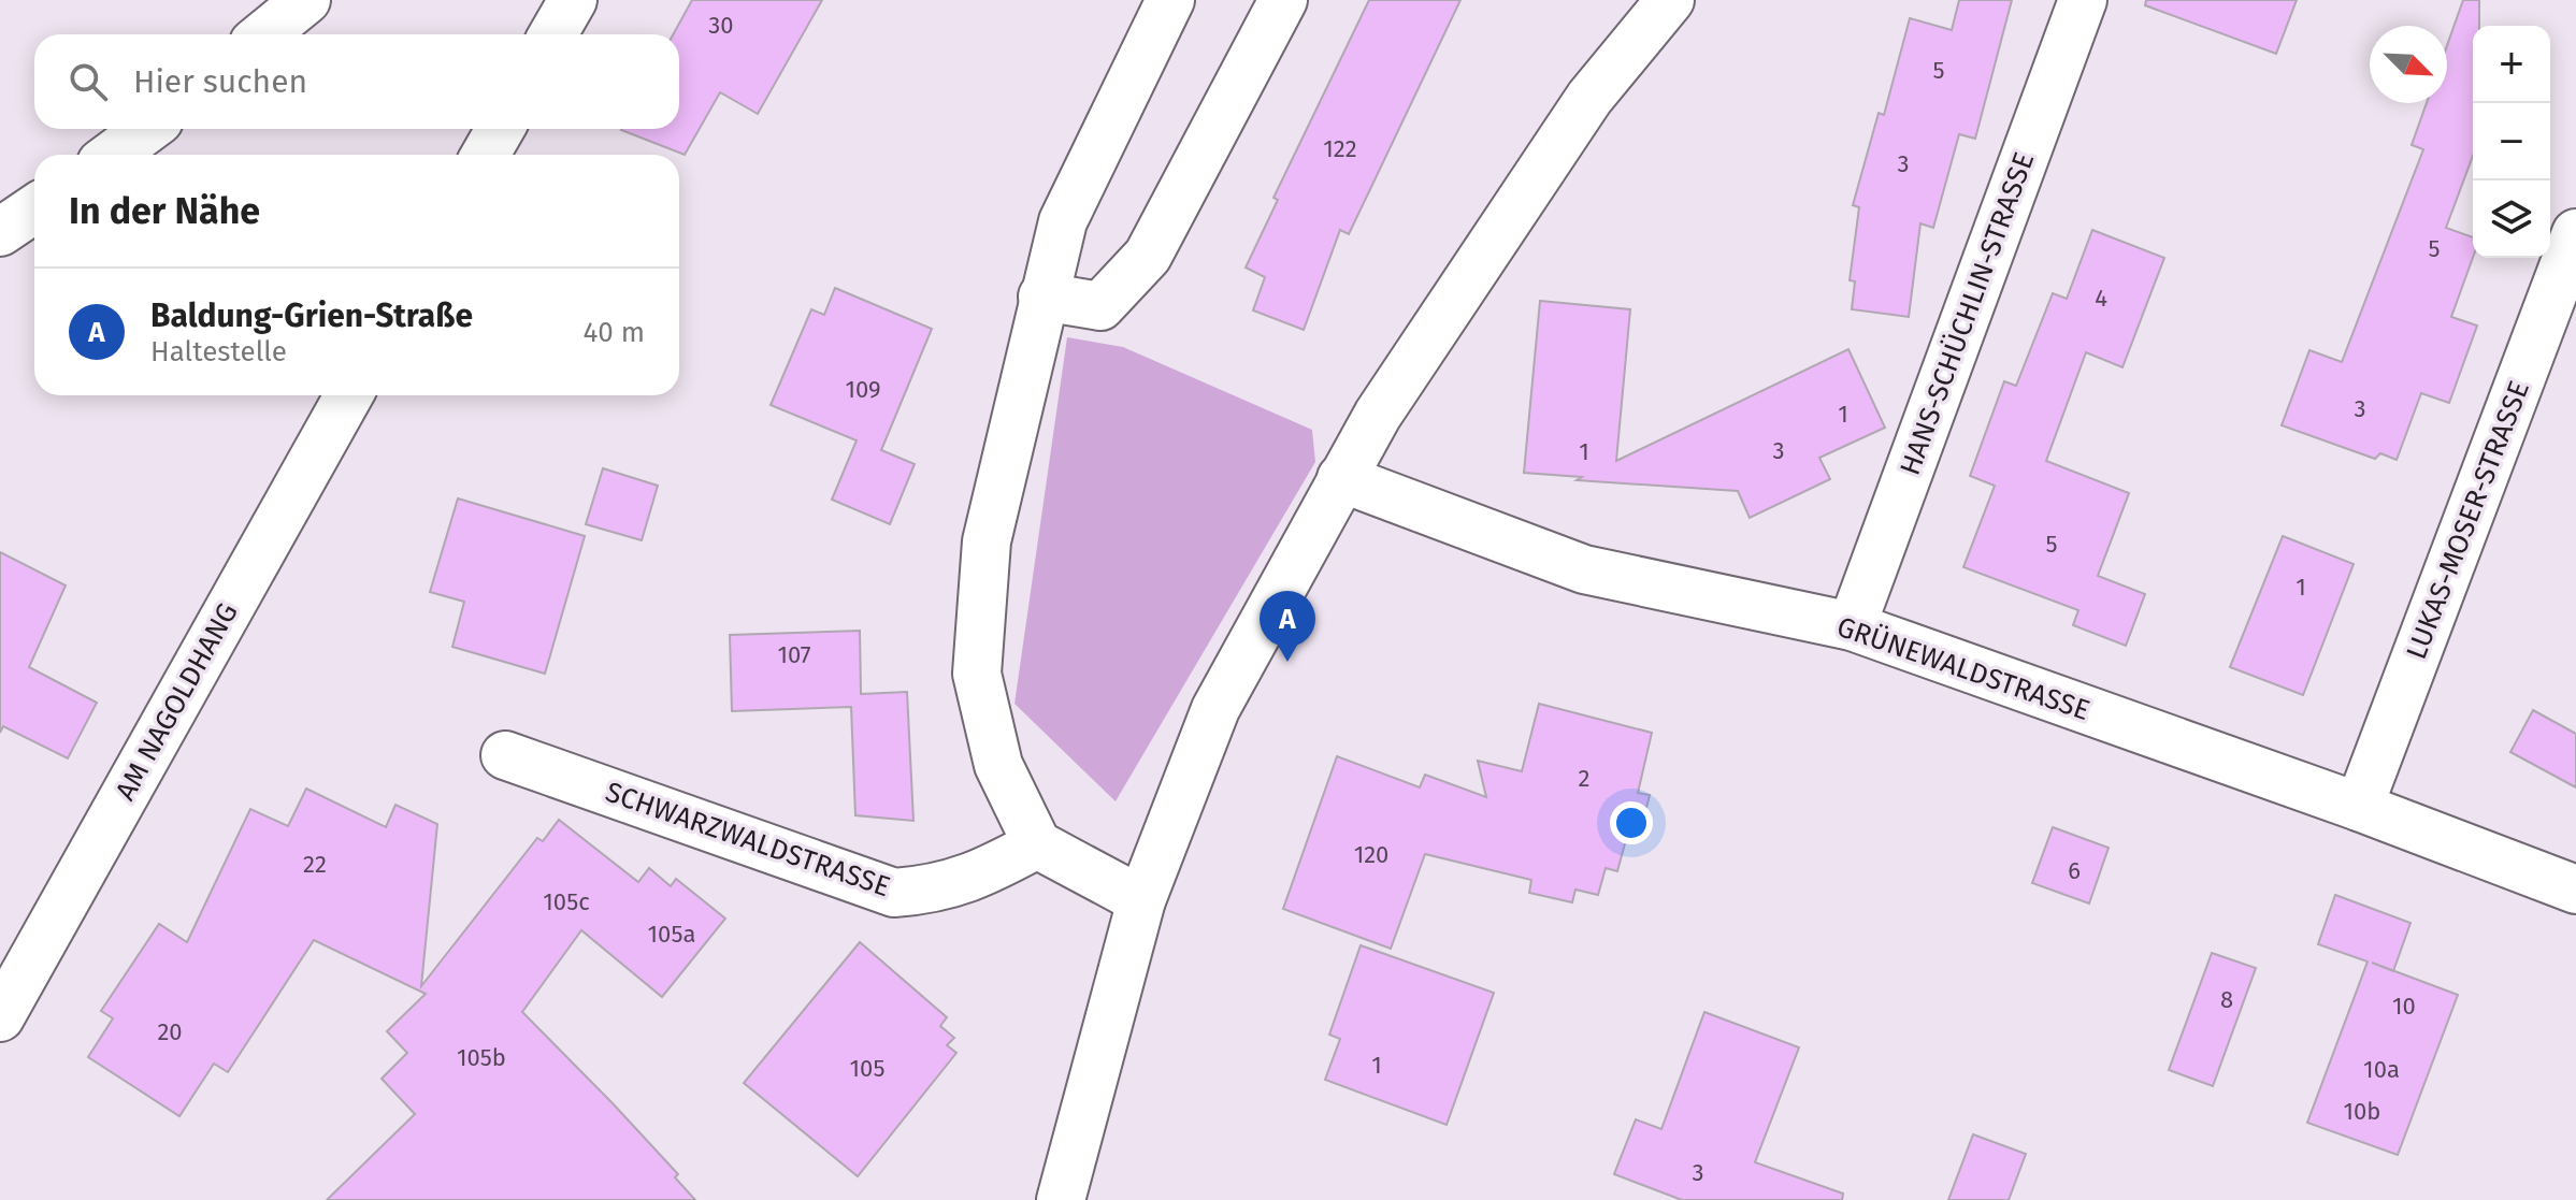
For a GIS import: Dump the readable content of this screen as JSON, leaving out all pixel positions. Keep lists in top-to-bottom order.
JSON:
{
  "streets": {
    "street": [
      "HANS-SCHÜCHLIN-STRASSE",
      "LUKAS-MOSER-STRASSE",
      "GRÜNEWALDSTRASSE",
      "AM NAGOLDHANG",
      "SCHWARZWALDSTRASSE"
    ]
  },
  "crossings": [
    ["HANS-SCHÜCHLIN-STRASSE", "GRÜNEWALDSTRASSE"],
    ["LUKAS-MOSER-STRASSE", "GRÜNEWALDSTRASSE"]
  ],
  "house_numbers": [
    "30",
    "5",
    "122",
    "3",
    "5",
    "4",
    "109",
    "3",
    "1",
    "3",
    "1",
    "5",
    "1",
    "107",
    "2",
    "120",
    "22",
    "6",
    "105c",
    "105a",
    "8",
    "10",
    "20",
    "105b",
    "1",
    "105",
    "10a",
    "10b",
    "3"
  ],
  "north": "bottom right",
  "page": {
    "map_buttons": ["+", "−"],
    "search": "Hier suchen",
    "heading": "In der Nähe",
    "list": [
      {
        "mark": "A",
        "name": "Baldung-Grien-Straße",
        "note": "Haltestelle",
        "value": "40 m"
      }
    ],
    "pins": "A"
  }
}
